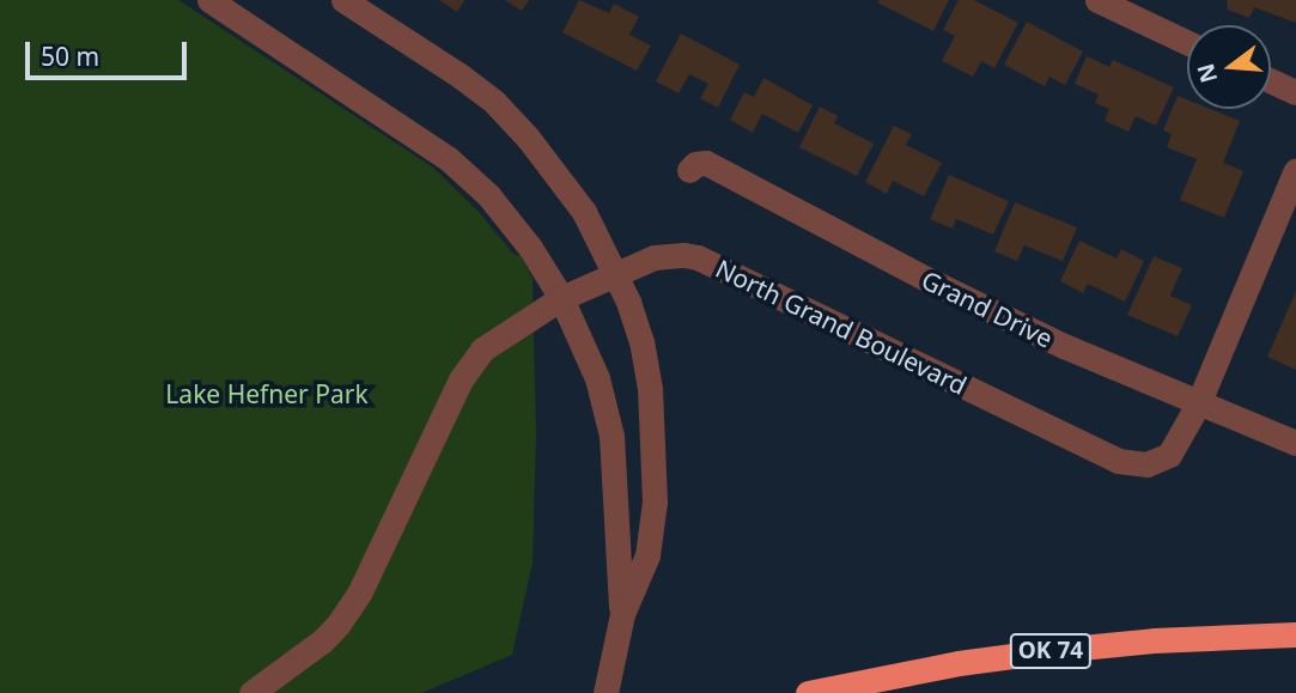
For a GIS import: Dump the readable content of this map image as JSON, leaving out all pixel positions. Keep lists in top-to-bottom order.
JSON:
{
  "streets": {
    "highway": ["OK 74"],
    "street": ["Grand Drive", "North Grand Boulevard"]
  },
  "crossings": [
    ["Grand Drive", "North Grand Boulevard"]
  ],
  "parks": ["Lake Hefner Park"],
  "scale_bar": "50 m",
  "north": "left"
}
